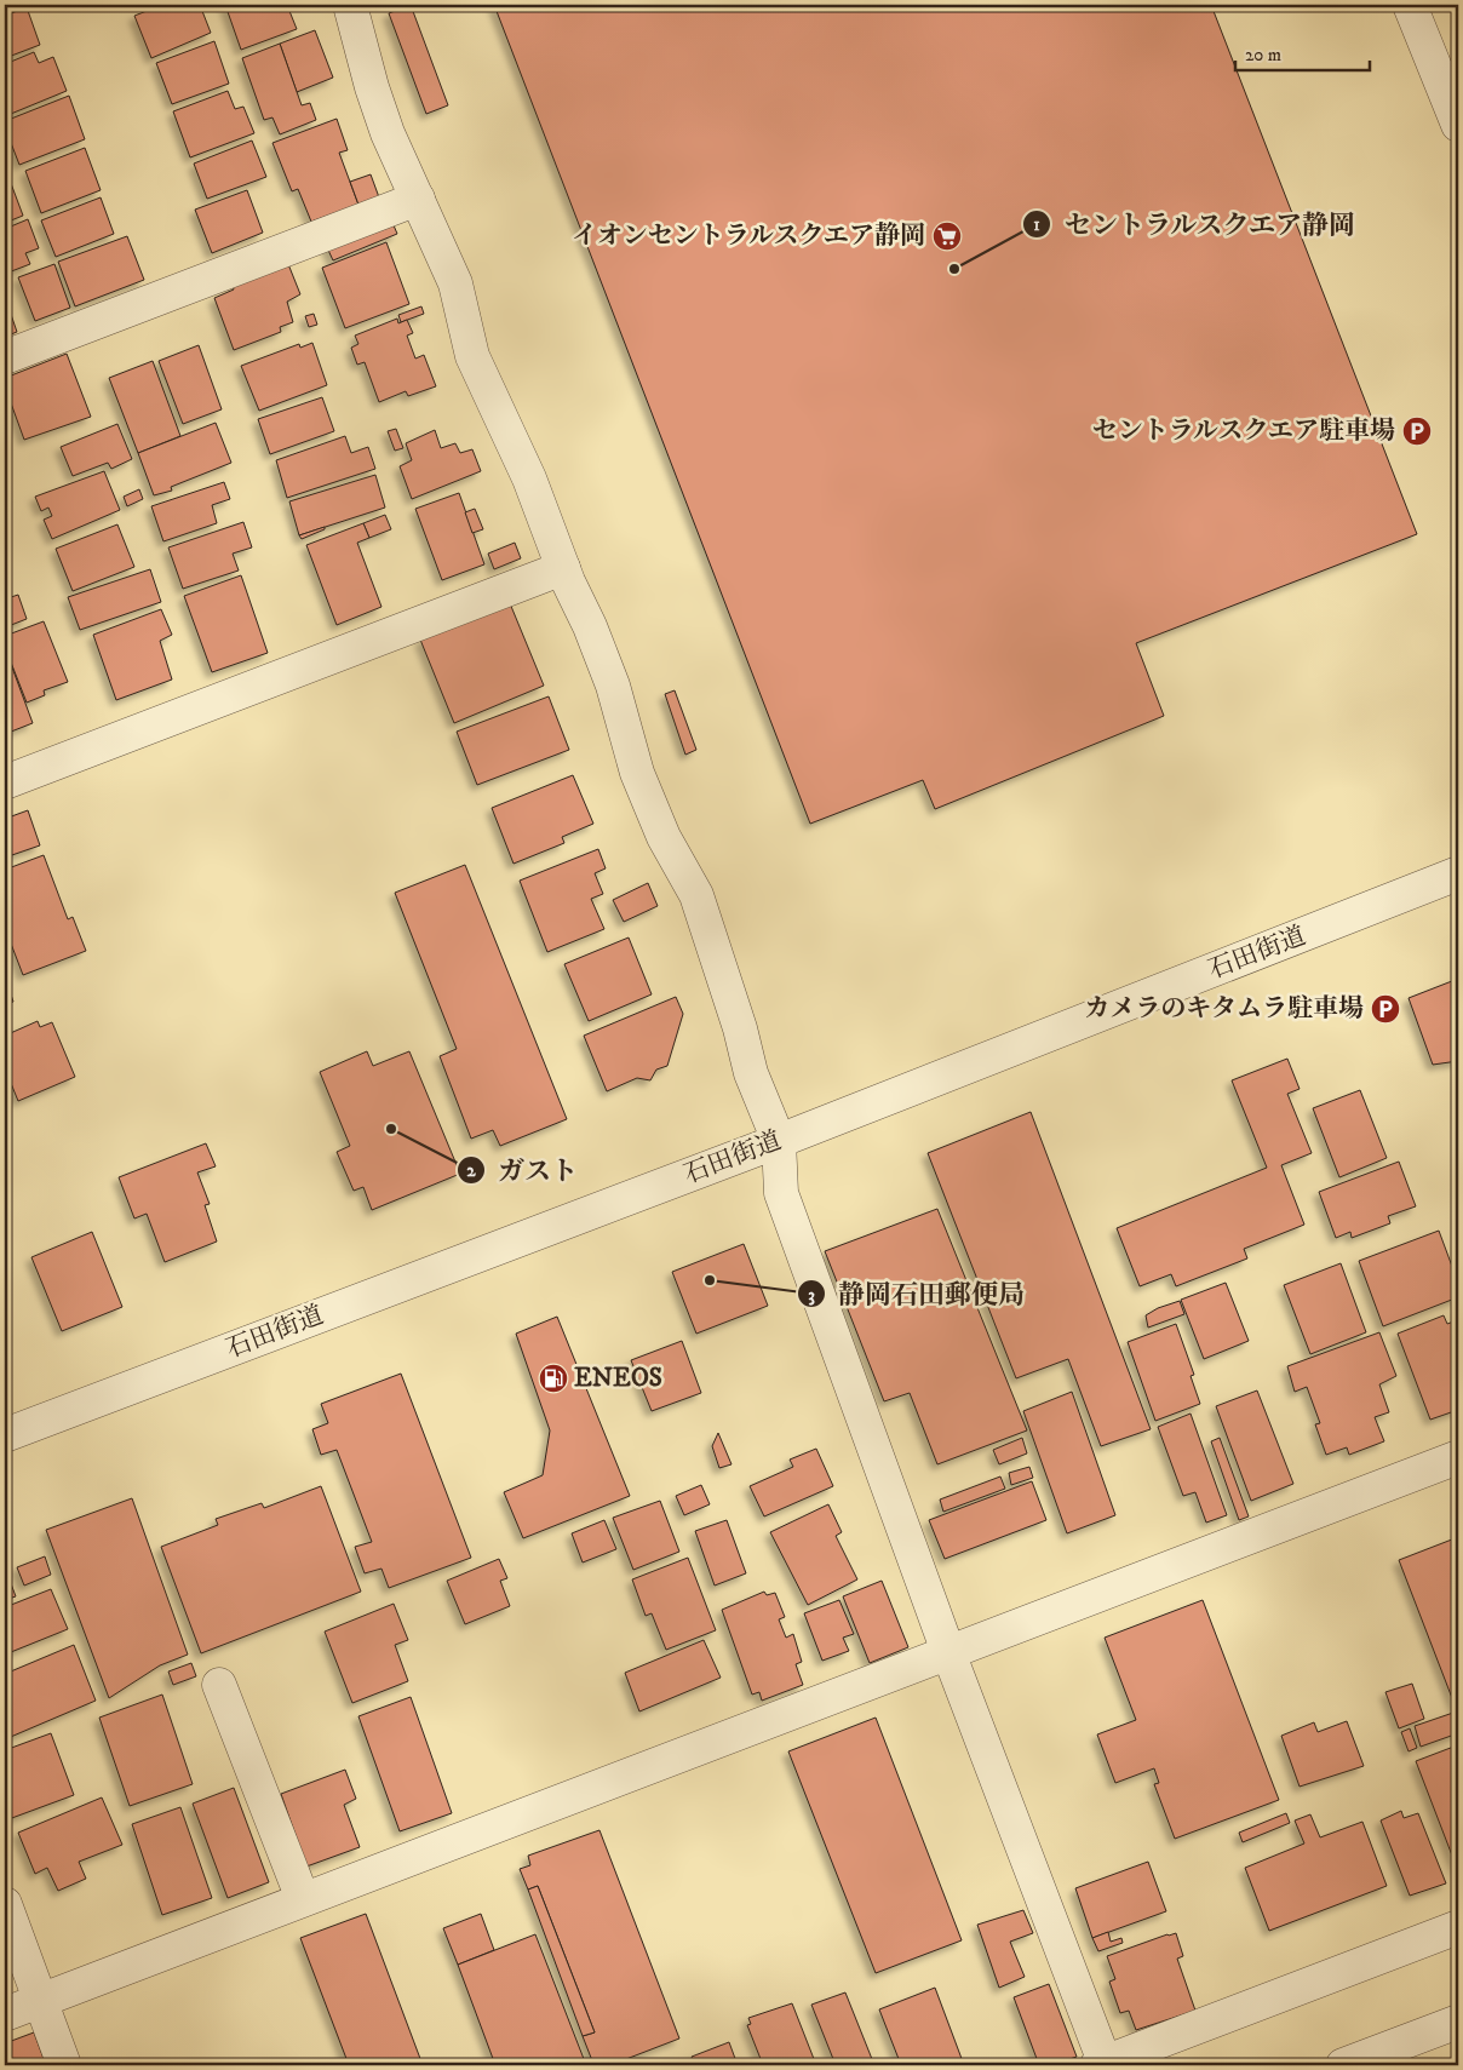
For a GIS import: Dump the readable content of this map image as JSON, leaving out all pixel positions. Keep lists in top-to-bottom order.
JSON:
{
  "streets": {
    "street": ["石田街道"]
  },
  "places": {
    "supermarket": ["イオンセントラルスクエア静岡"],
    "other": ["セントラルスクエア静岡", "ガスト", "静岡石田郵便局"],
    "parking": ["セントラルスクエア駐車場", "カメラのキタムラ駐車場"],
    "fuel station": ["ENEOS"]
  },
  "scale_bar": "20 m"
}
